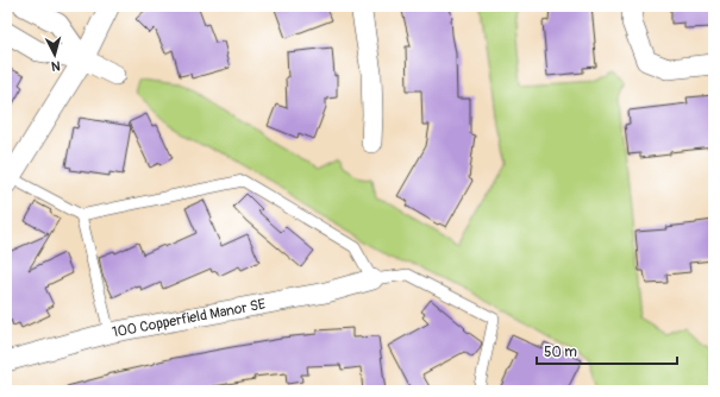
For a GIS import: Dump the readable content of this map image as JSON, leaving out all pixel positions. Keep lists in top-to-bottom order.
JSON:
{
  "streets": {
    "street": ["100 Copperfield Manor SE"]
  },
  "scale_bar": "50 m",
  "north": "bottom"
}
